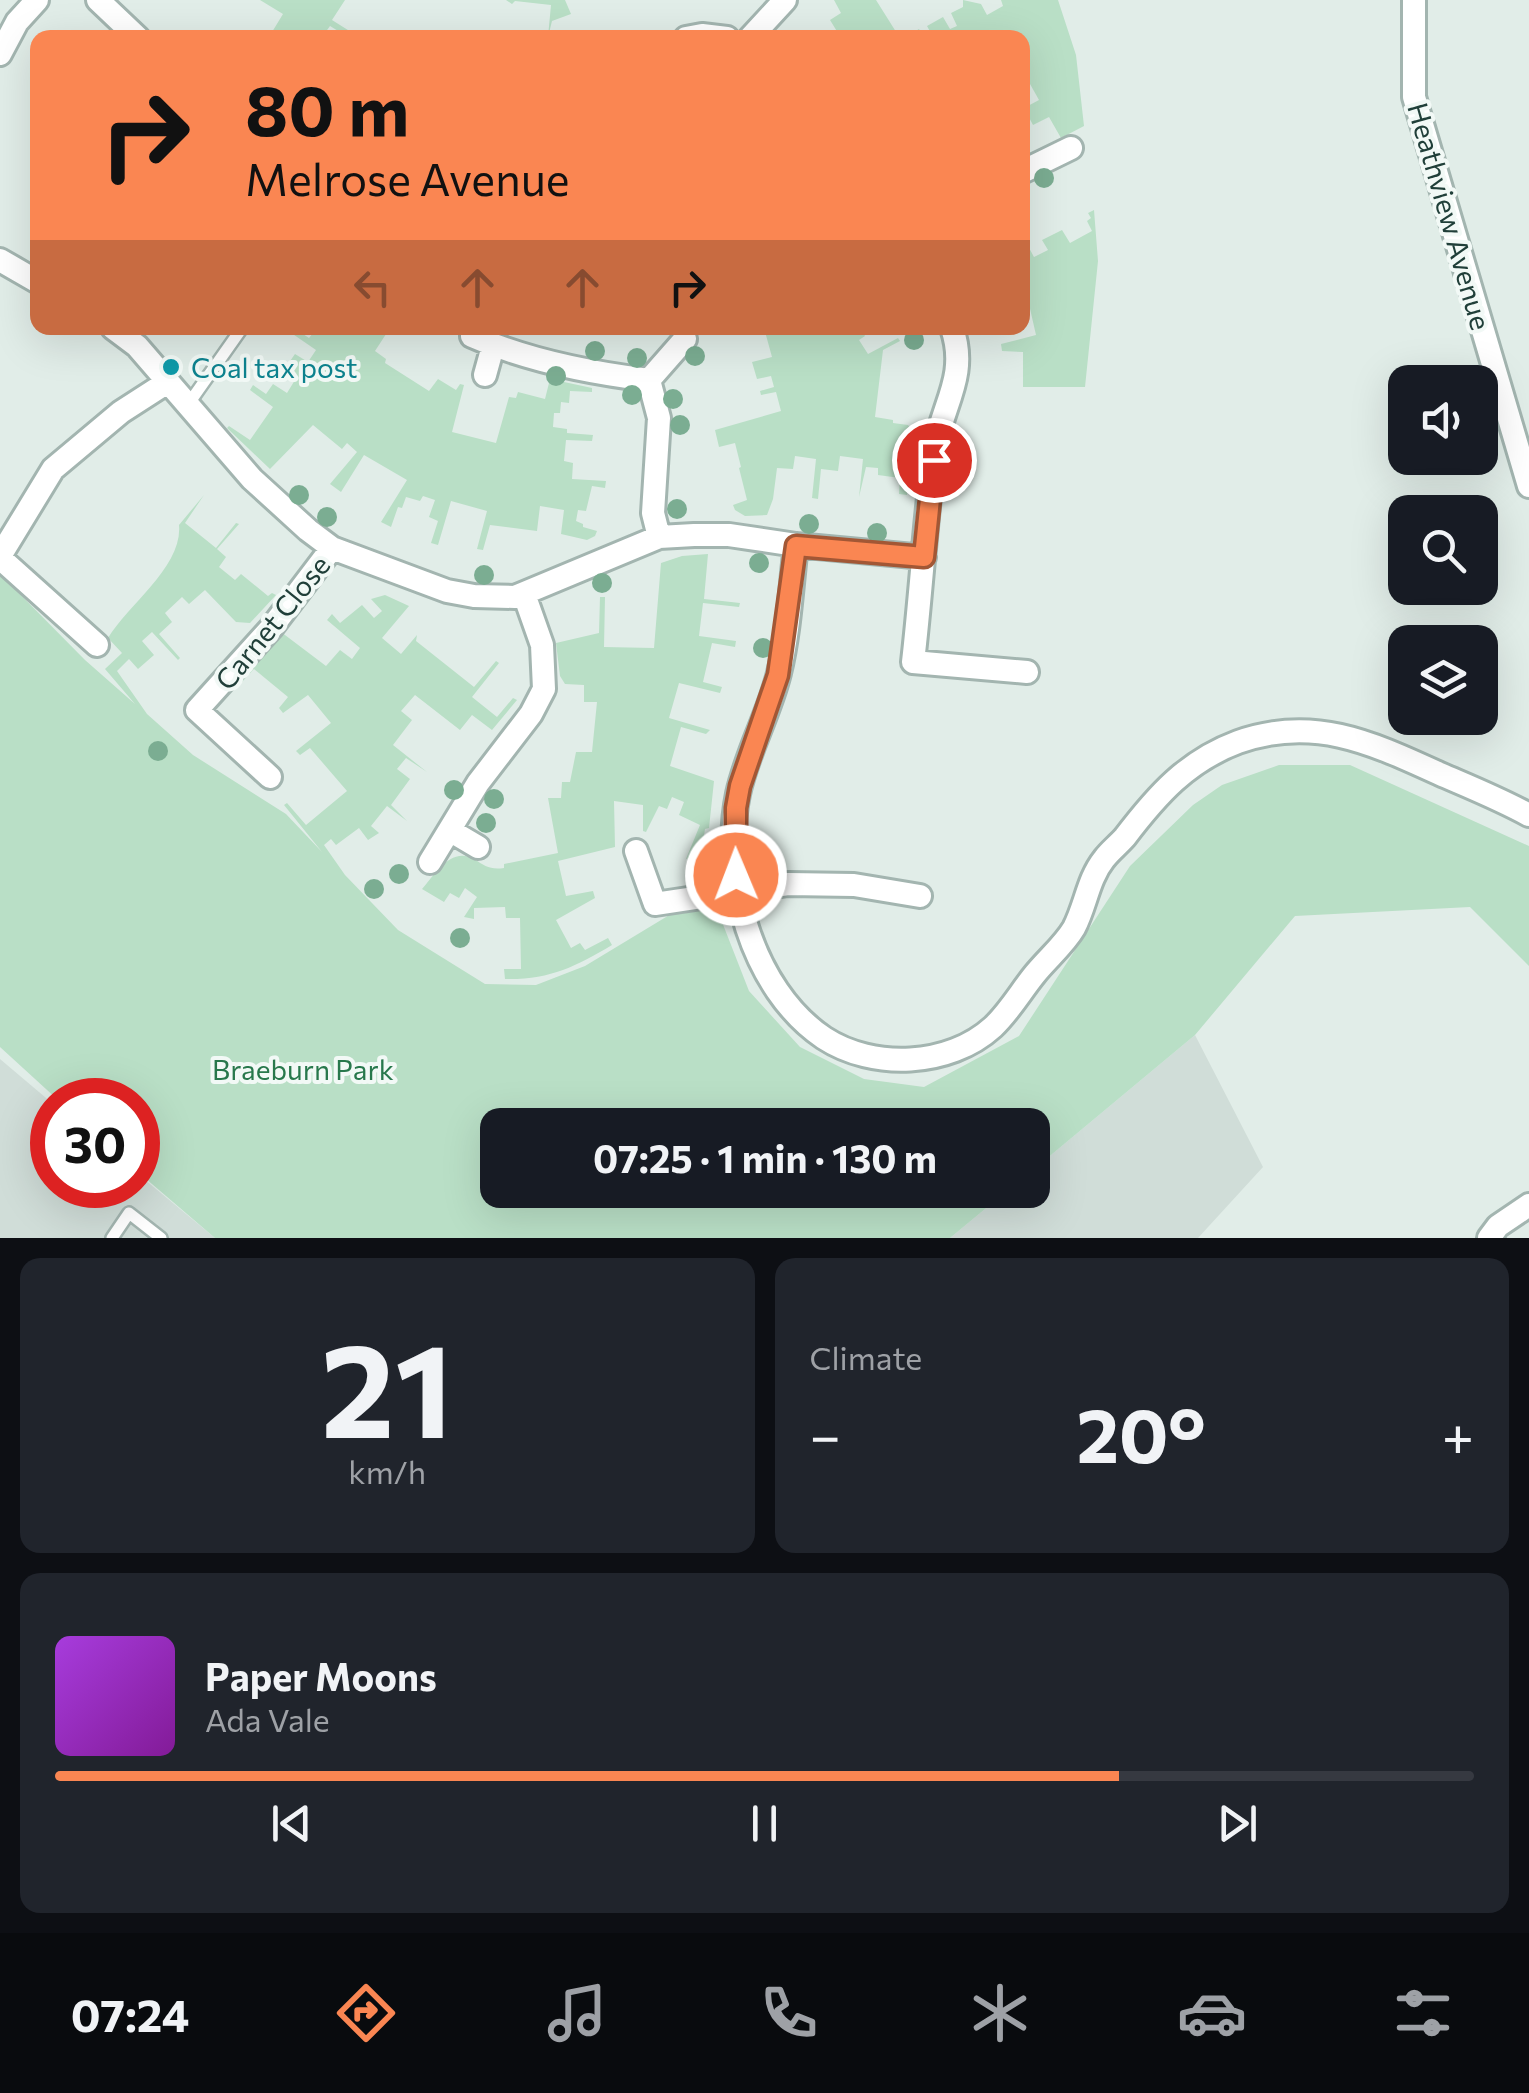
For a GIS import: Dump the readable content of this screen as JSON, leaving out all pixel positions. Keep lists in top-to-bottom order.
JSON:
{
  "streets": {
    "street": ["Heathview Avenue", "Carnet Close"]
  },
  "parks": ["Braeburn Park"],
  "places": ["Coal tax post"],
  "page": {
    "turn": ["80 m", "Melrose Avenue"],
    "limit": "30",
    "trip": "07:25 · 1 min · 130 m",
    "tile": [
      ["21", "km/h"],
      "Climate"
    ],
    "heat": ["−", "20°", "+"],
    "song": ["Paper Moons", "Ada Vale"],
    "tabs": "07:24"
  }
}
